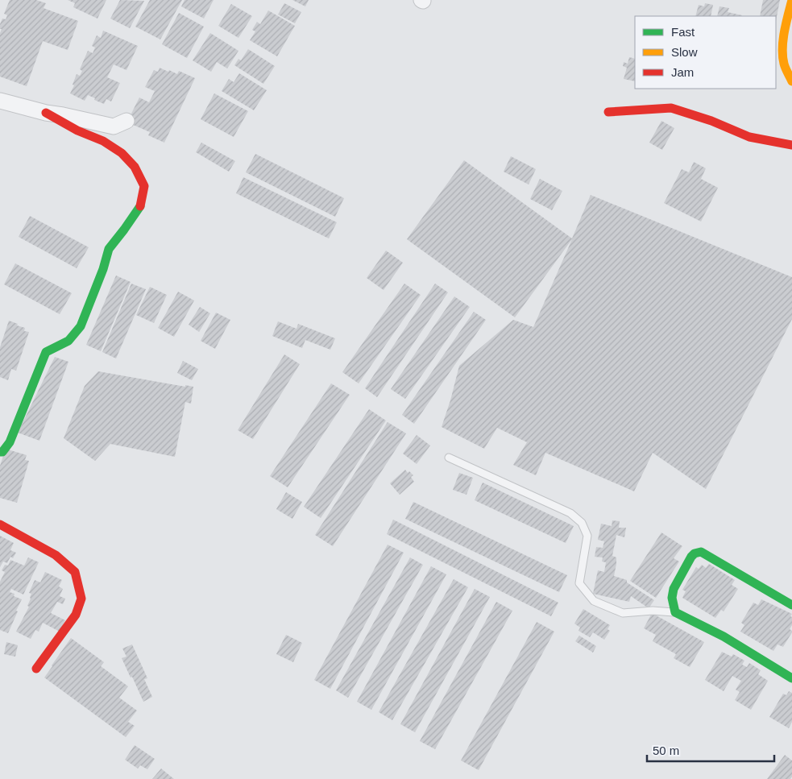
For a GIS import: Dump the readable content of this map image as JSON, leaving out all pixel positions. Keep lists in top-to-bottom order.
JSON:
{
  "legend": ["Fast", "Slow", "Jam"],
  "scale_bar": "50 m"
}
